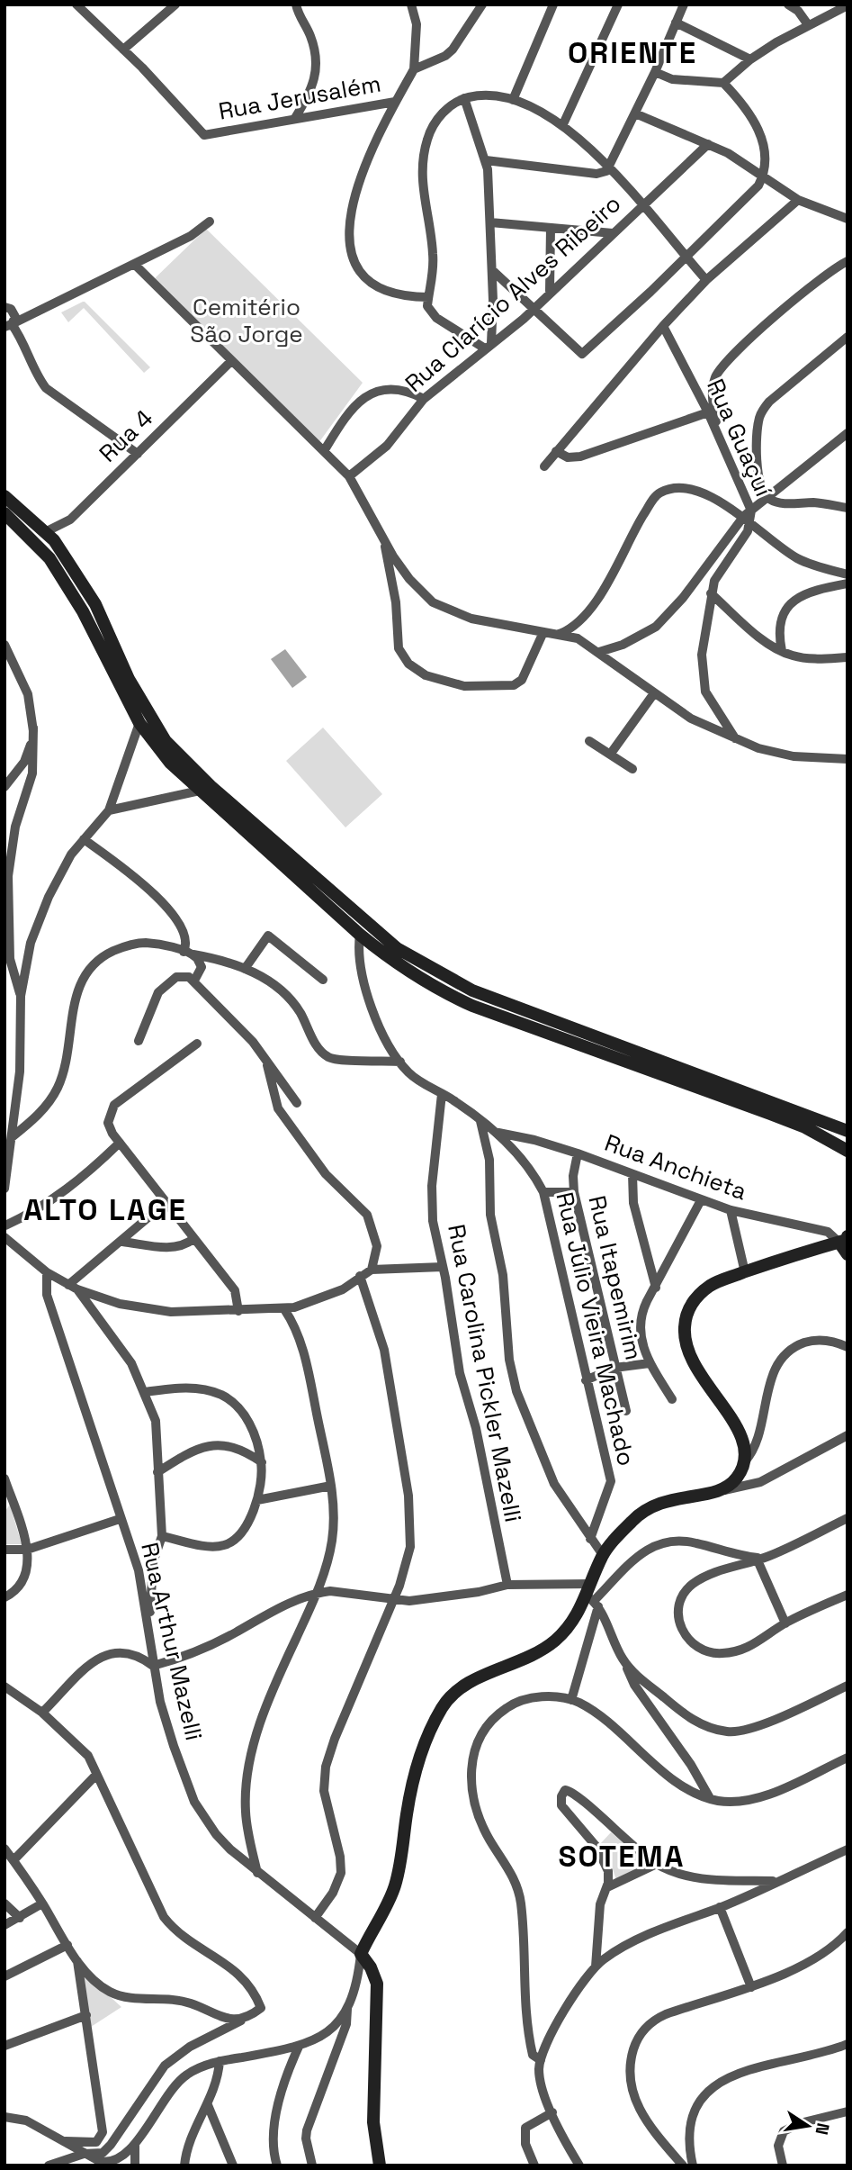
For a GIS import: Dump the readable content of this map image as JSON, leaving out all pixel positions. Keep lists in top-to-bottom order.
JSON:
{
  "streets": {
    "street": [
      "Rua Jerusalém",
      "Rua Clarício Alves Ribeiro",
      "Rua 4",
      "Rua Guaçuí",
      "Rua Anchieta",
      "Rua Itapemirim",
      "Rua Júlio Vieira Machado",
      "Rua Carolina Pickler Mazelli",
      "Rua Arthur Mazelli"
    ]
  },
  "crossings": [
    ["Rua Anchieta", "Rua Itapemirim"],
    ["Rua Anchieta", "Rua Júlio Vieira Machado"],
    ["Rua Júlio Vieira Machado", "Rua Carolina Pickler Mazelli"]
  ],
  "districts": ["ORIENTE", "ALTO LAGE", "SOTEMA"],
  "parks": ["Cemitério São Jorge"],
  "north": "right"
}
